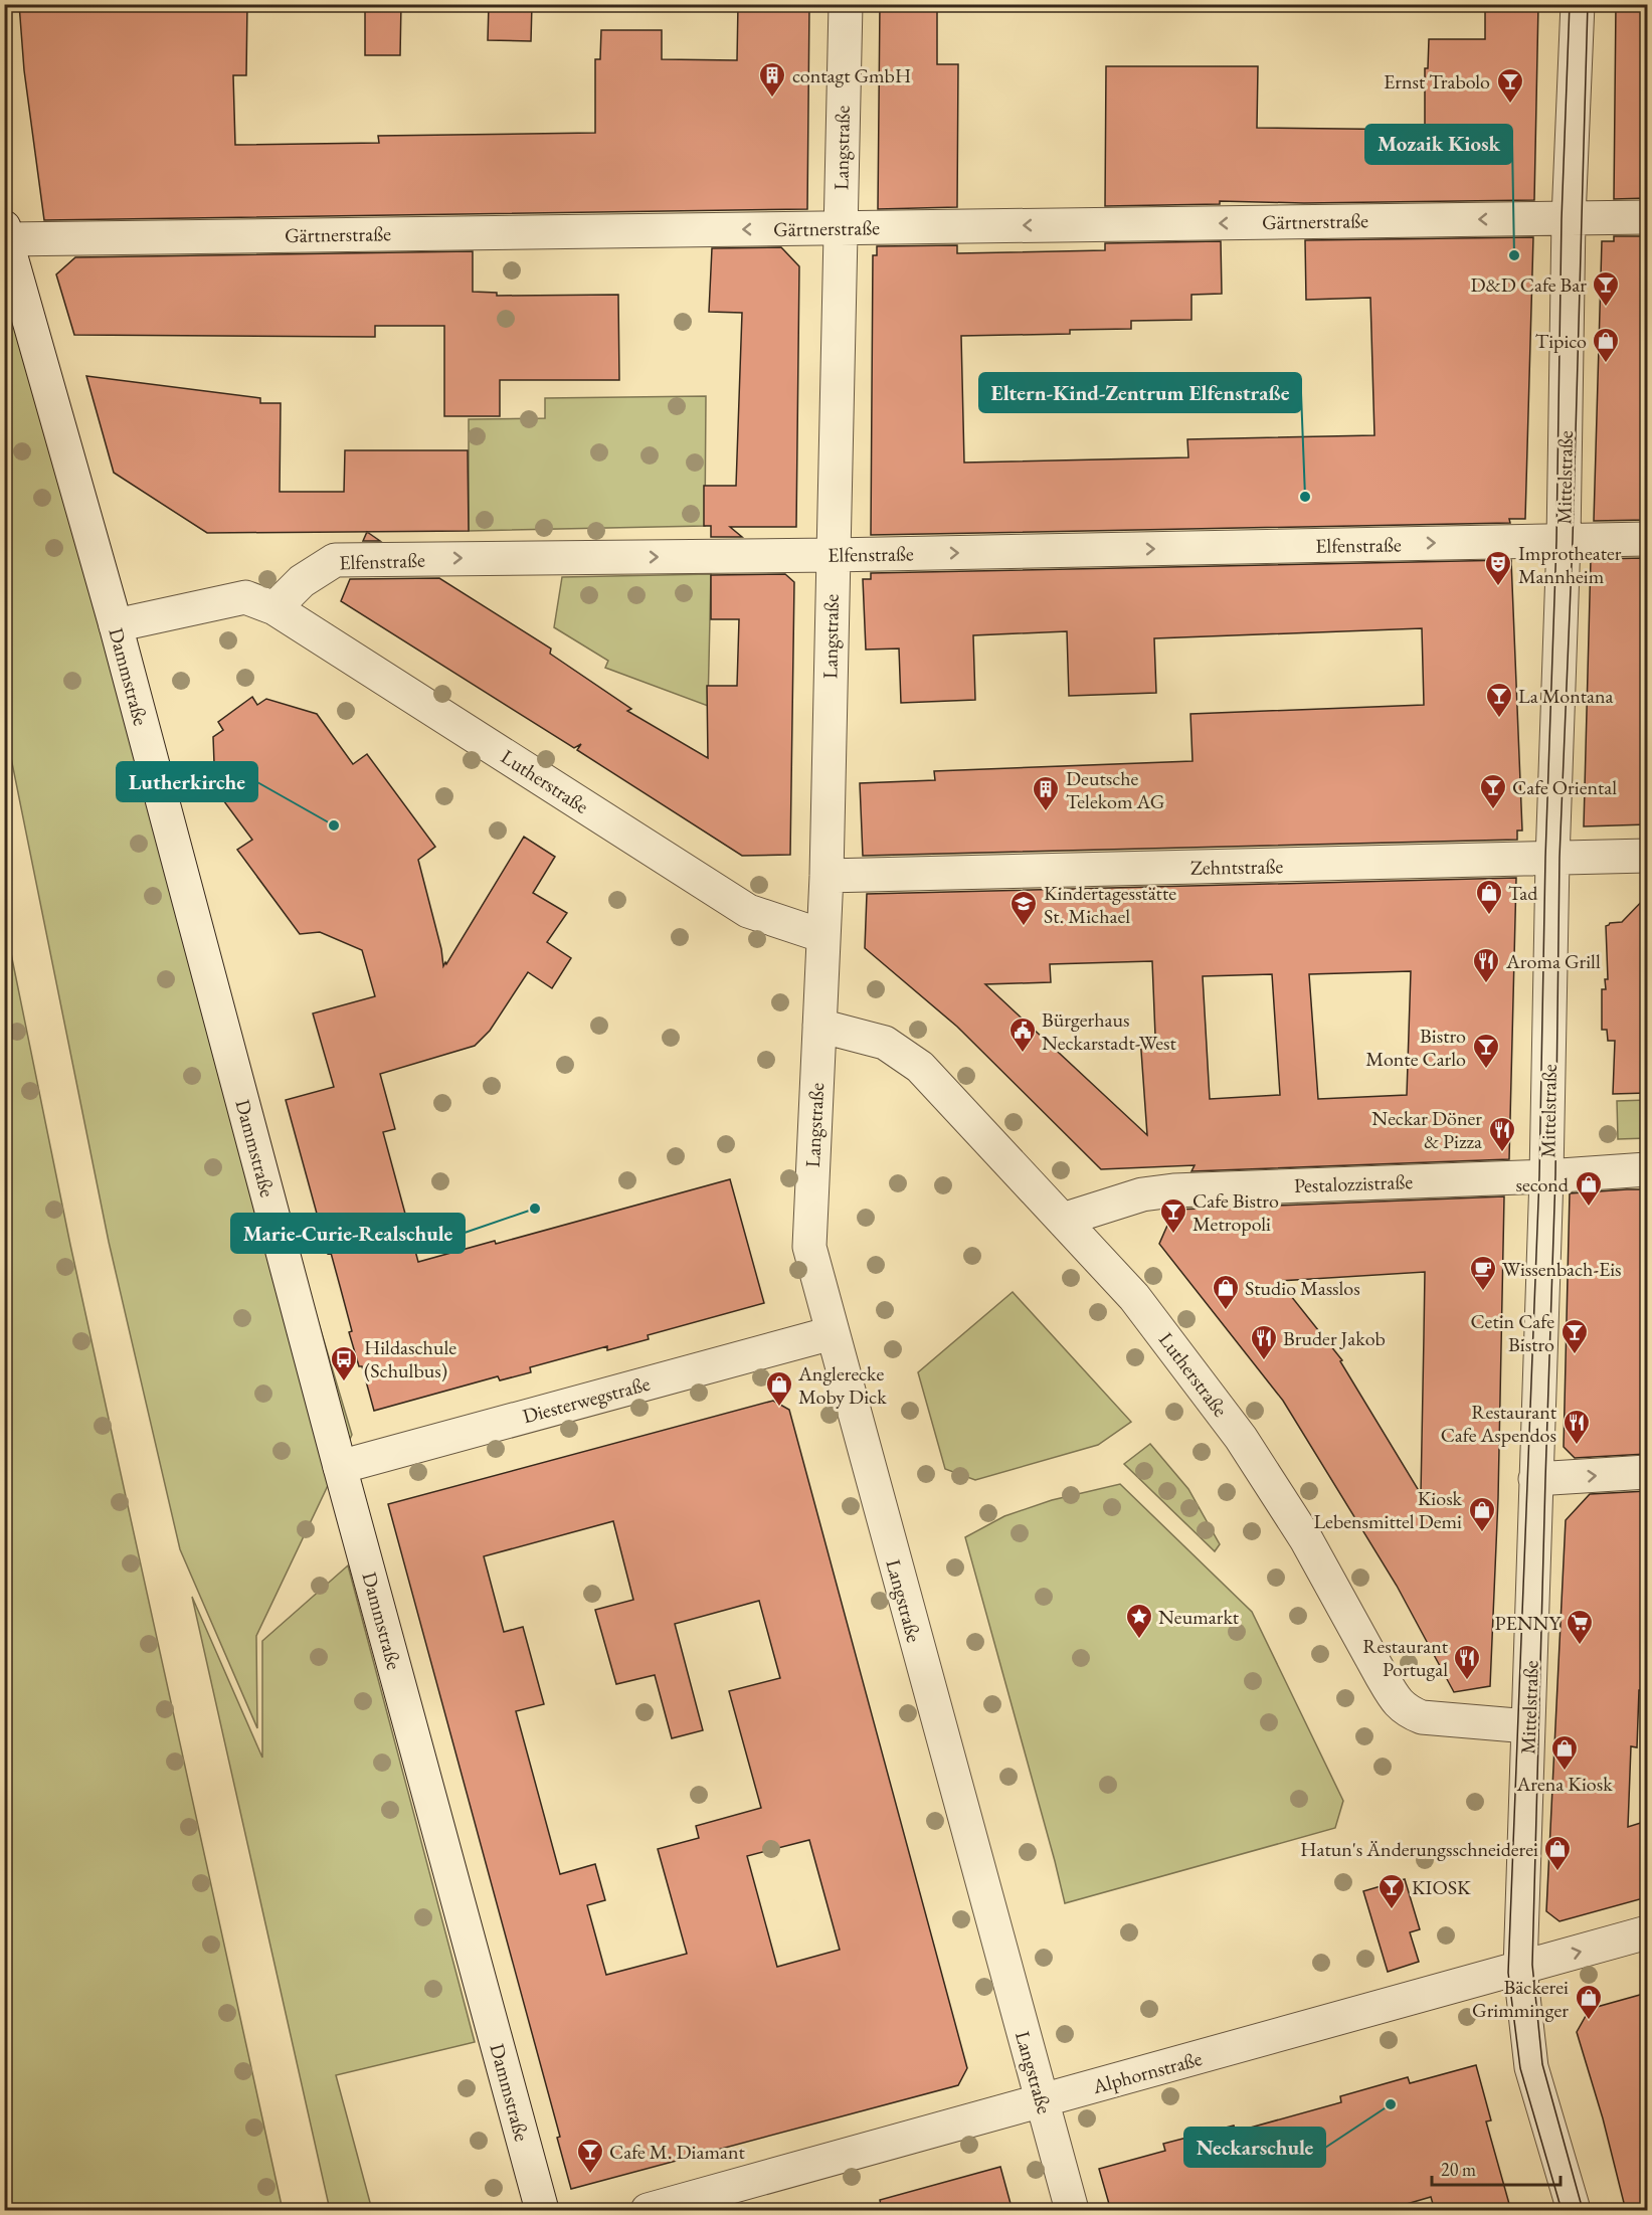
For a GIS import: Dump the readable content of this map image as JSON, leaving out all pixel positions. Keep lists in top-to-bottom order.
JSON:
{
  "streets": {
    "street": [
      "Langstraße",
      "Gärtnerstraße",
      "Mittelstraße",
      "Elfenstraße",
      "Dammstraße",
      "Lutherstraße",
      "Zehntstraße",
      "Pestalozzistraße",
      "Diesterwegstraße",
      "Alphornstraße"
    ]
  },
  "crossings": [
    ["Langstraße", "Gärtnerstraße"],
    ["Langstraße", "Elfenstraße"],
    ["Langstraße", "Lutherstraße"],
    ["Langstraße", "Zehntstraße"],
    ["Langstraße", "Diesterwegstraße"],
    ["Langstraße", "Alphornstraße"],
    ["Gärtnerstraße", "Mittelstraße"],
    ["Gärtnerstraße", "Dammstraße"],
    ["Mittelstraße", "Elfenstraße"],
    ["Mittelstraße", "Lutherstraße"],
    ["Mittelstraße", "Zehntstraße"],
    ["Mittelstraße", "Pestalozzistraße"],
    ["Mittelstraße", "Alphornstraße"],
    ["Elfenstraße", "Lutherstraße"],
    ["Dammstraße", "Diesterwegstraße"],
    ["Lutherstraße", "Pestalozzistraße"]
  ],
  "one_way": ["Gärtnerstraße", "Elfenstraße"],
  "places": {
    "building": ["contagt GmbH", "Deutsche Telekom AG"],
    "bar": [
      "Ernst Trabolo",
      "D&D Cafe Bar",
      "La Montana",
      "Cafe Oriental",
      "Bistro Monte Carlo",
      "Cafe Bistro Metropoli",
      "Cetin Cafe Bistro",
      "KIOSK",
      "Cafe M. Diamant"
    ],
    "other": [
      "Mozaik Kiosk",
      "Eltern-Kind-Zentrum Elfenstraße",
      "Lutherkirche",
      "Marie-Curie-Realschule",
      "Neckarschule"
    ],
    "shop": [
      "Tipico",
      "Tad",
      "second",
      "Studio Masslos",
      "Anglerecke Moby Dick",
      "Kiosk Lebensmittel Demi",
      "Arena Kiosk",
      "Hatun's Änderungsschneiderei",
      "Bäckerei Grimminger"
    ],
    "theatre": ["Improtheater Mannheim"],
    "school or university": ["Kindertagesstätte St. Michael"],
    "restaurant": [
      "Aroma Grill",
      "Neckar Döner & Pizza",
      "Bruder Jakob",
      "Restaurant Cafe Aspendos",
      "Restaurant Portugal"
    ],
    "public building": ["Bürgerhaus Neckarstadt-West"],
    "cafe": ["Wissenbach-Eis"],
    "bus stop": ["Hildaschule (Schulbus)"],
    "place": ["Neumarkt"],
    "supermarket": ["PENNY"]
  },
  "scale_bar": "20 m"
}
